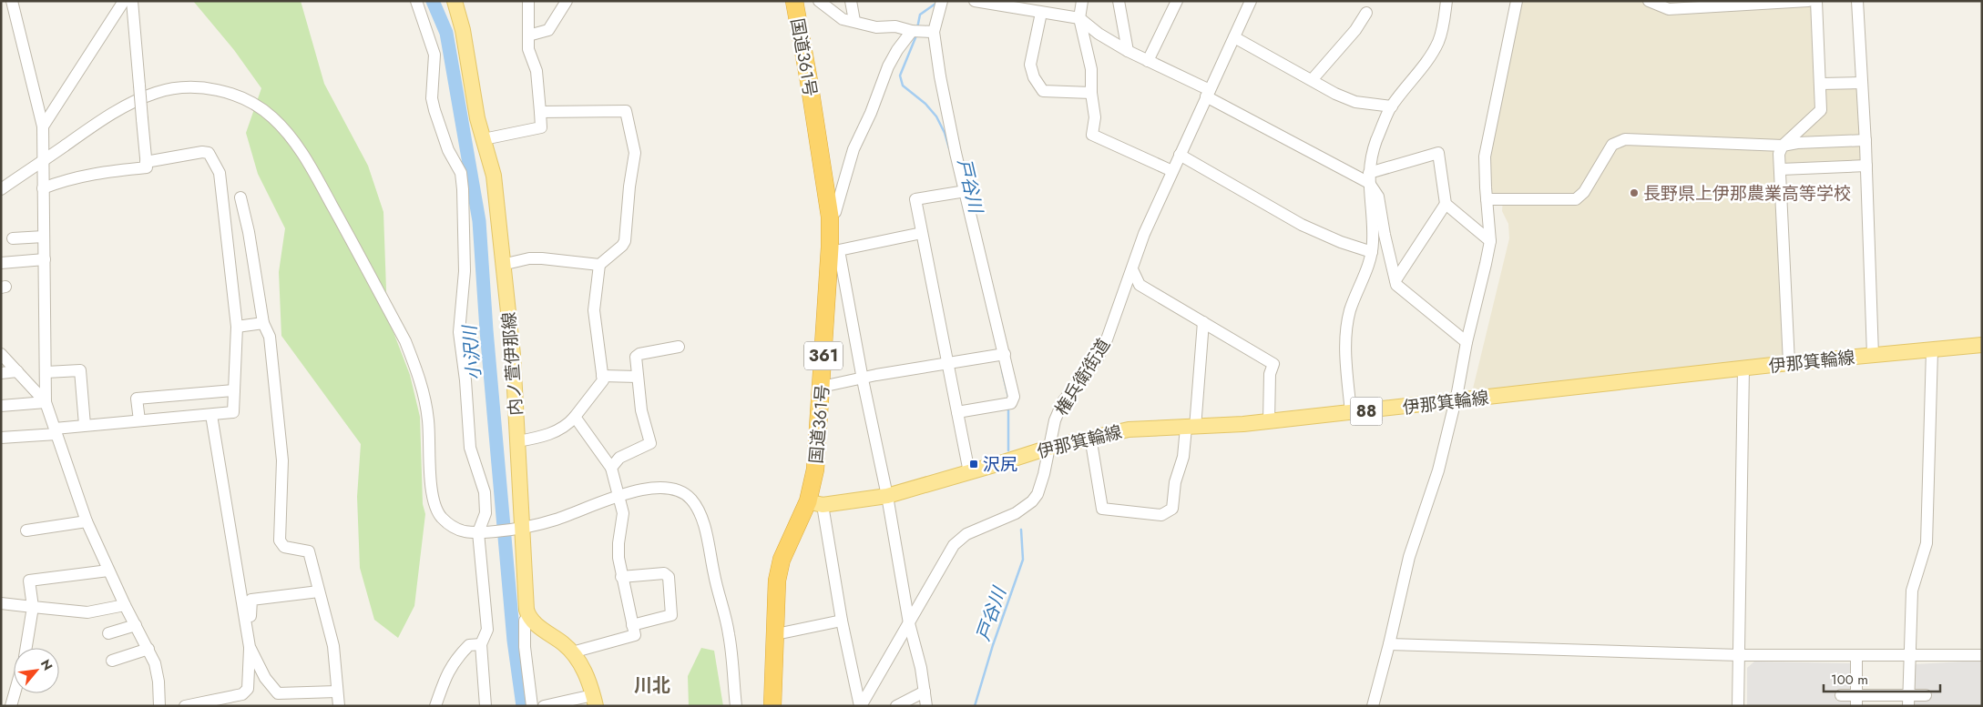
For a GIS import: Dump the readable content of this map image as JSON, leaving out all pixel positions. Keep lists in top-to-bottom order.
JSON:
{
  "streets": {
    "highway": ["国道361号", "361"],
    "main road": ["伊那箕輪線", "内ノ萱伊那線", "88"],
    "street": ["権兵衛街道"]
  },
  "crossings": [
    ["国道361号", "伊那箕輪線"],
    ["伊那箕輪線", "権兵衛街道"]
  ],
  "districts": ["川北"],
  "water": ["戸谷川", "小沢川"],
  "places": {
    "other": ["長野県上伊那農業高等学校"],
    "transit": ["沢尻"]
  },
  "scale_bar": "100 m",
  "north": "top right"
}
